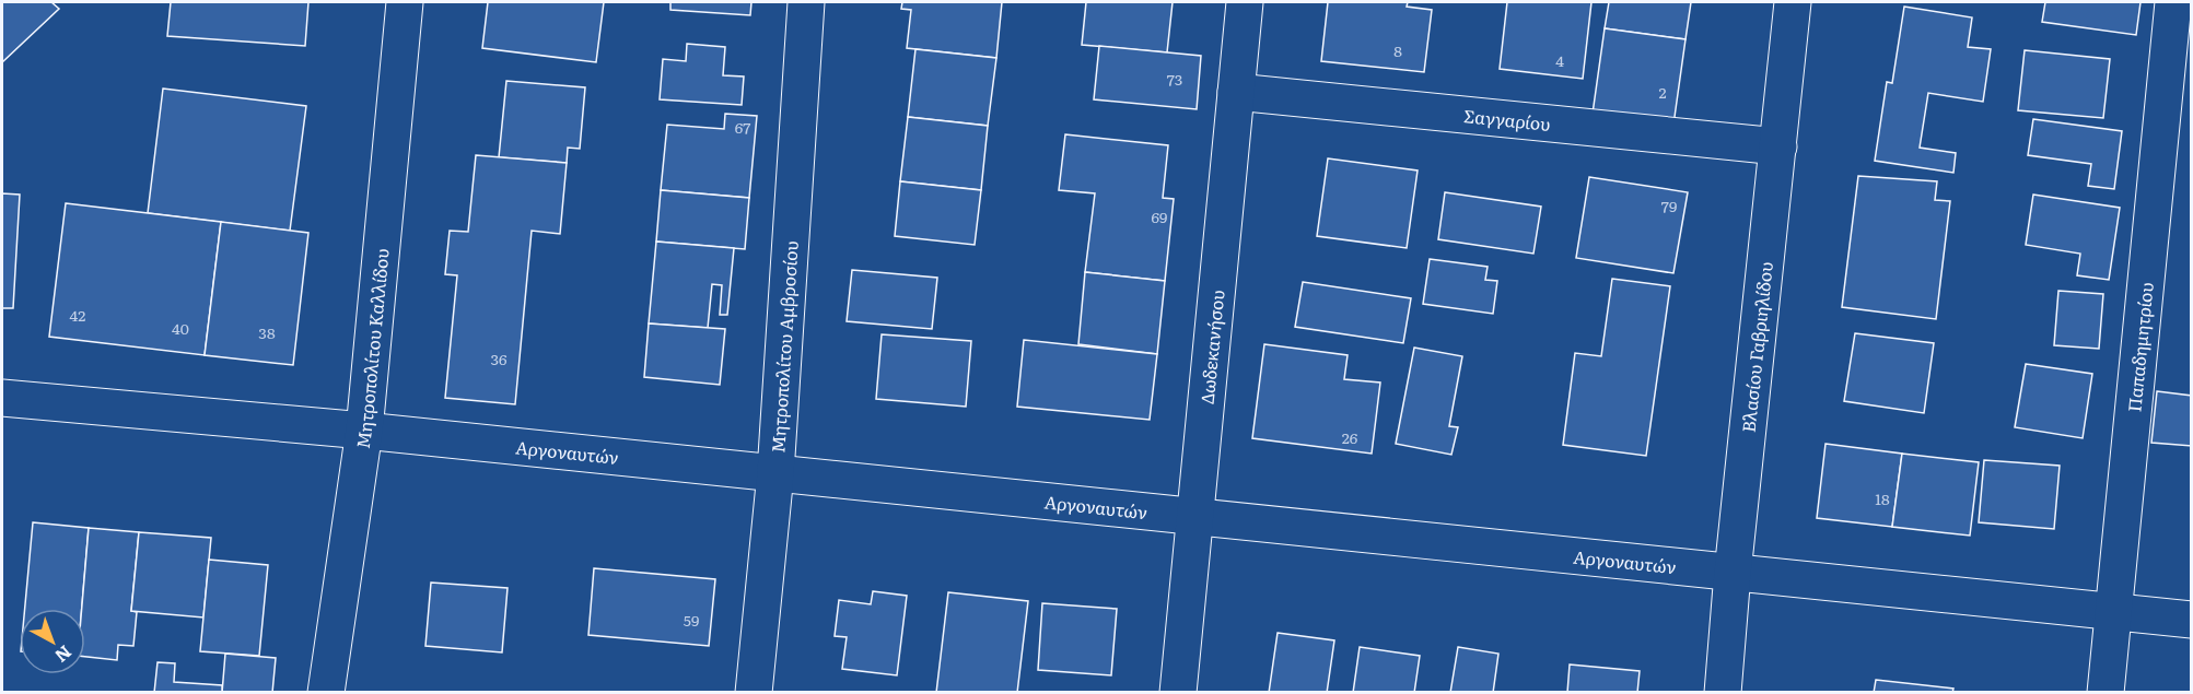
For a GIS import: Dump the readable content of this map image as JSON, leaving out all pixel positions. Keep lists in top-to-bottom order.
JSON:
{
  "streets": {
    "street": [
      "Σαγγαρίου",
      "Δωδεκανήσου",
      "Βλασίου Γαβριηλίδου",
      "Παπαδημητρίου",
      "Μητροπολίτου Καλλίδου",
      "Μητροπολίτου Αμβροσίου",
      "Αργοναυτών"
    ]
  },
  "crossings": [
    ["Σαγγαρίου", "Δωδεκανήσου"],
    ["Σαγγαρίου", "Βλασίου Γαβριηλίδου"],
    ["Δωδεκανήσου", "Αργοναυτών"],
    ["Βλασίου Γαβριηλίδου", "Αργοναυτών"],
    ["Παπαδημητρίου", "Αργοναυτών"],
    ["Μητροπολίτου Καλλίδου", "Αργοναυτών"],
    ["Μητροπολίτου Αμβροσίου", "Αργοναυτών"]
  ],
  "house_numbers": [
    "8",
    "4",
    "73",
    "2",
    "67",
    "79",
    "69",
    "42",
    "40",
    "38",
    "36",
    "26",
    "18",
    "59"
  ],
  "north": "bottom right"
}
